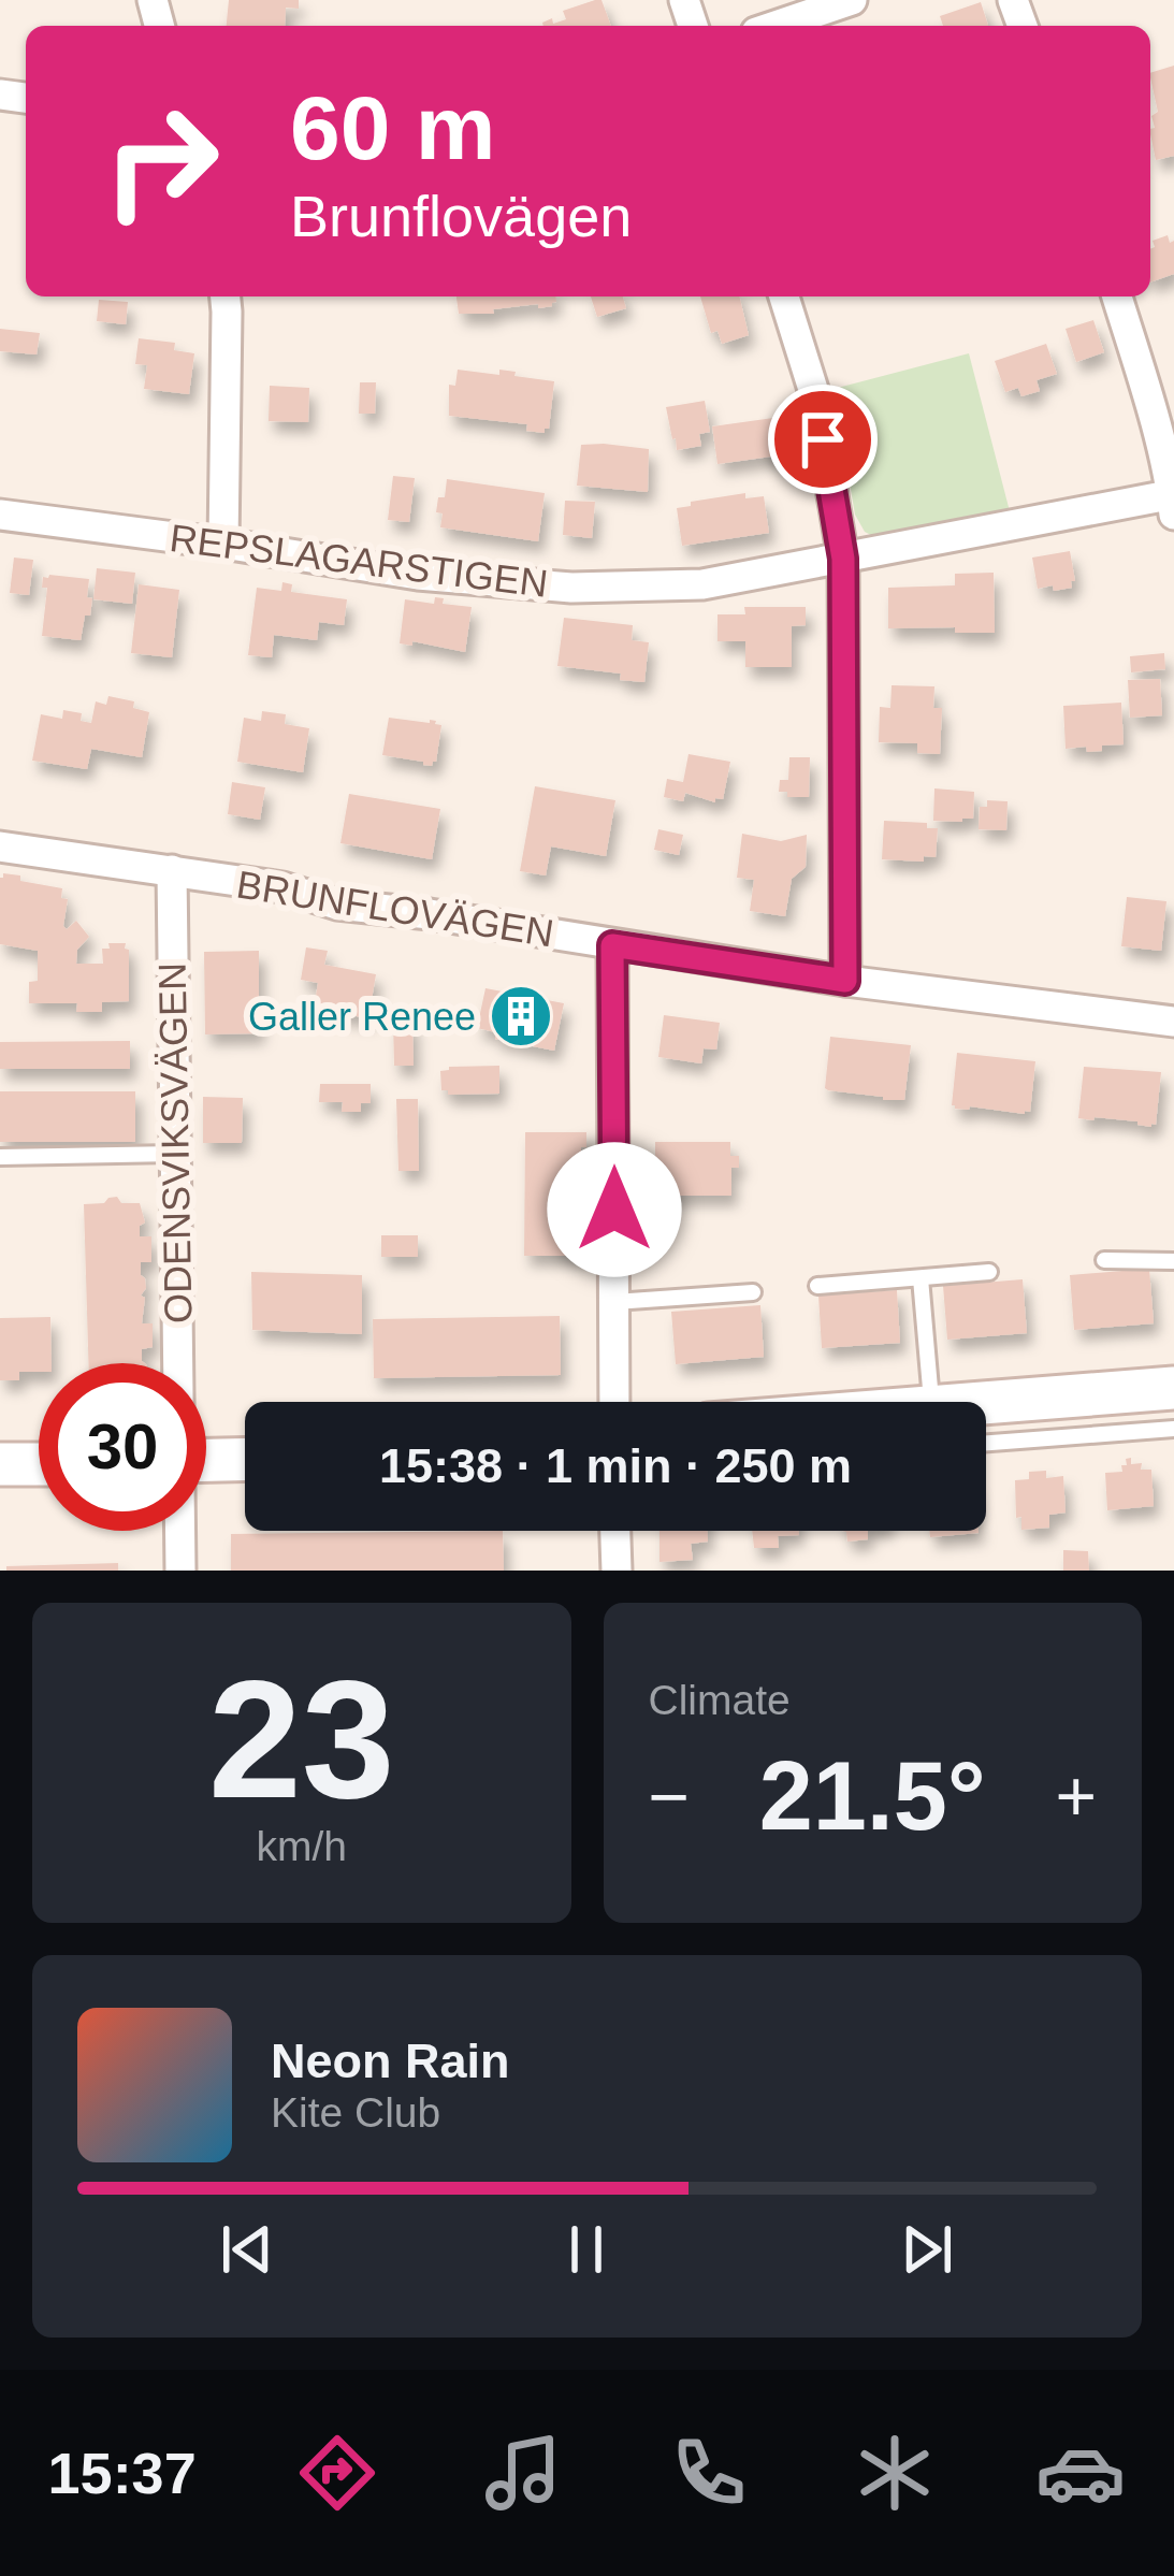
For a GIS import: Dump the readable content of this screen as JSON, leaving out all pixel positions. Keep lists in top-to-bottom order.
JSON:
{
  "streets": {
    "street": ["REPSLAGARSTIGEN", "BRUNFLOVÄGEN", "ODENSVIKSVÄGEN"]
  },
  "crossings": [
    ["BRUNFLOVÄGEN", "ODENSVIKSVÄGEN"]
  ],
  "places": {
    "building": ["Galler Renee"]
  },
  "page": {
    "turn": ["60 m", "Brunflovägen"],
    "limit": "30",
    "trip": "15:38 · 1 min · 250 m",
    "tile": [
      ["23", "km/h"],
      "Climate"
    ],
    "heat": ["−", "21.5°", "+"],
    "song": ["Neon Rain", "Kite Club"],
    "tabs": "15:37"
  }
}
